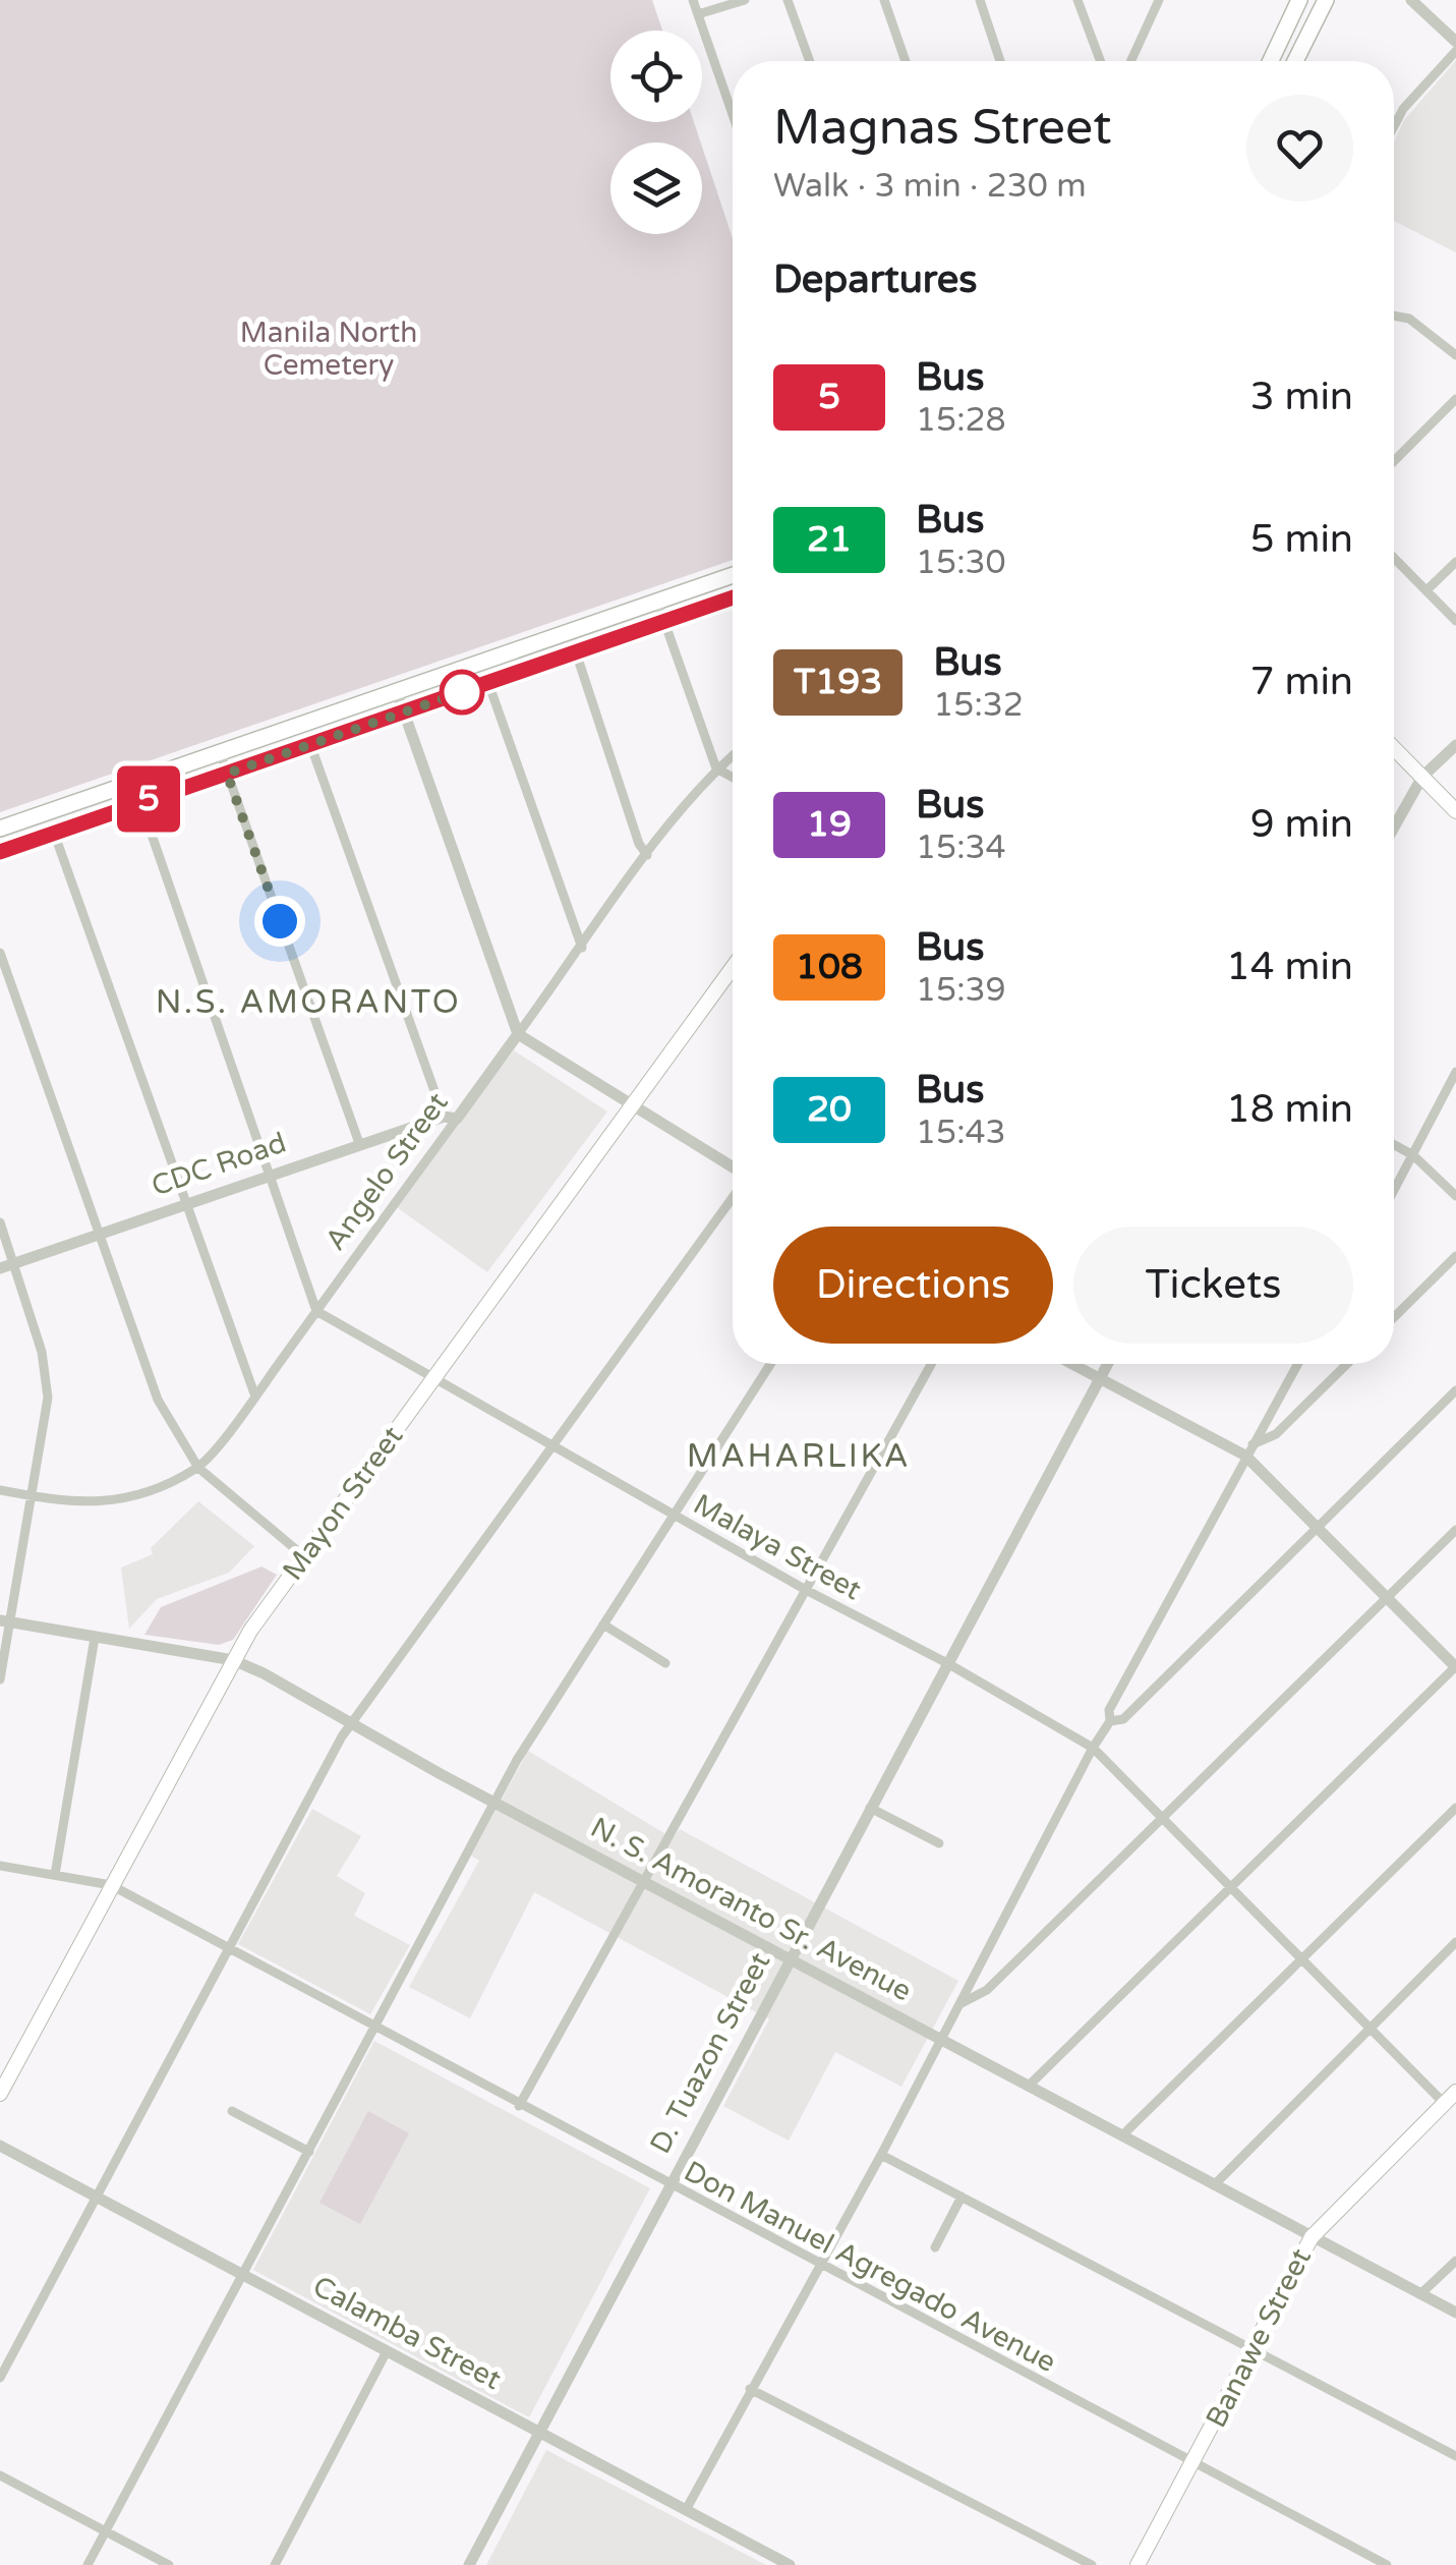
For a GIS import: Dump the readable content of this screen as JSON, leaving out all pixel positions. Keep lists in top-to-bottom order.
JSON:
{
  "streets": {
    "main road": ["Mayon Street", "Banawe Street"],
    "street": [
      "CDC Road",
      "Angelo Street",
      "Malaya Street",
      "N. S. Amoranto Sr. Avenue",
      "D. Tuazon Street",
      "Don Manuel Agregado Avenue",
      "Calamba Street"
    ]
  },
  "crossings": [
    ["CDC Road", "Angelo Street"],
    ["Angelo Street", "Malaya Street"],
    ["Mayon Street", "Malaya Street"],
    ["Mayon Street", "N. S. Amoranto Sr. Avenue"],
    ["Mayon Street", "Don Manuel Agregado Avenue"],
    ["Malaya Street", "D. Tuazon Street"],
    ["Malaya Street", "Banawe Street"],
    ["N. S. Amoranto Sr. Avenue", "D. Tuazon Street"],
    ["N. S. Amoranto Sr. Avenue", "Banawe Street"],
    ["D. Tuazon Street", "Don Manuel Agregado Avenue"],
    ["D. Tuazon Street", "Calamba Street"],
    ["Don Manuel Agregado Avenue", "Banawe Street"]
  ],
  "districts": ["N.S. AMORANTO", "MAHARLIKA"],
  "parks": ["Manila North Cemetery"],
  "lines": ["bus line 5"],
  "page": {
    "on_map": "5",
    "heading": [
      ["Magnas Street", "Walk · 3 min · 230 m"],
      "Departures"
    ],
    "list": [
      {
        "mark": "5",
        "name": "Bus",
        "note": "15:28",
        "value": "3 min"
      },
      {
        "mark": "21",
        "name": "Bus",
        "note": "15:30",
        "value": "5 min"
      },
      {
        "mark": "T193",
        "name": "Bus",
        "note": "15:32",
        "value": "7 min"
      },
      {
        "mark": "19",
        "name": "Bus",
        "note": "15:34",
        "value": "9 min"
      },
      {
        "mark": "108",
        "name": "Bus",
        "note": "15:39",
        "value": "14 min"
      },
      {
        "mark": "20",
        "name": "Bus",
        "note": "15:43",
        "value": "18 min"
      }
    ],
    "buttons": ["Directions", "Tickets"]
  }
}
